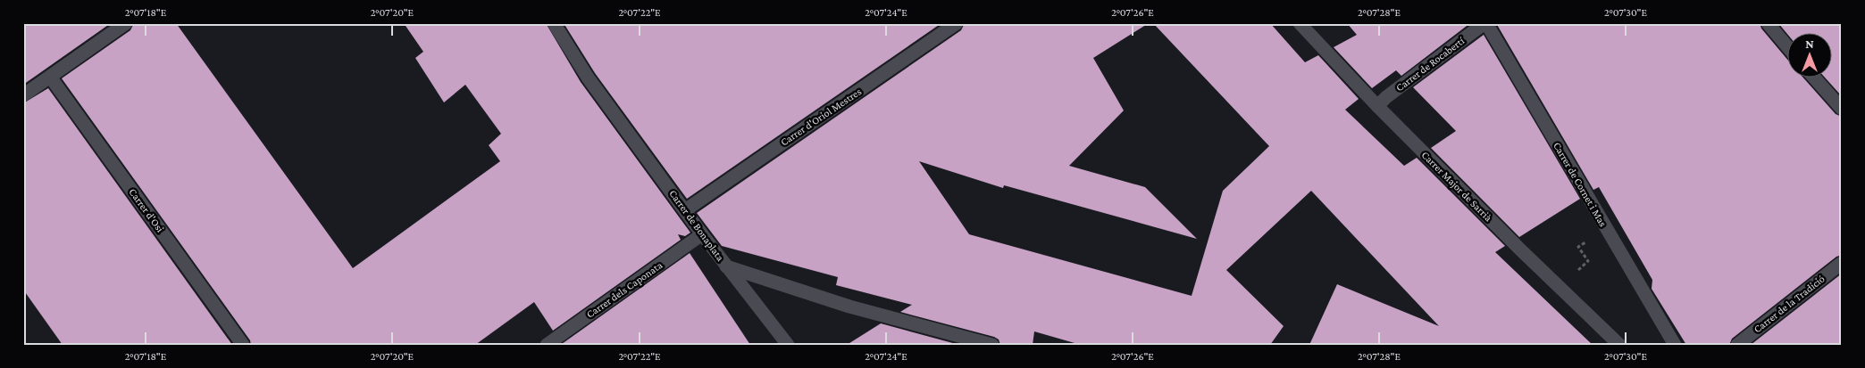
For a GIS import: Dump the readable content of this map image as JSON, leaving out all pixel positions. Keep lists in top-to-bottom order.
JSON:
{
  "streets": {
    "street": [
      "Carrer de Rocabertí",
      "Carrer d'Oriol Mestres",
      "Carrer de Cornet i Mas",
      "Carrer Major de Sarrià",
      "Carrer d'Osi",
      "Carrer de Bonaplata",
      "Carrer dels Caponata",
      "Carrer de la Tradició"
    ]
  },
  "crossings": [
    ["Carrer de Rocabertí", "Carrer de Cornet i Mas"],
    ["Carrer de Rocabertí", "Carrer Major de Sarrià"],
    ["Carrer d'Oriol Mestres", "Carrer de Bonaplata"],
    ["Carrer de Bonaplata", "Carrer dels Caponata"]
  ],
  "north": "top",
  "coordinates": [
    "2°07'18\"E",
    "2°07'20\"E",
    "2°07'22\"E",
    "2°07'24\"E",
    "2°07'26\"E",
    "2°07'28\"E",
    "2°07'30\"E"
  ]
}
